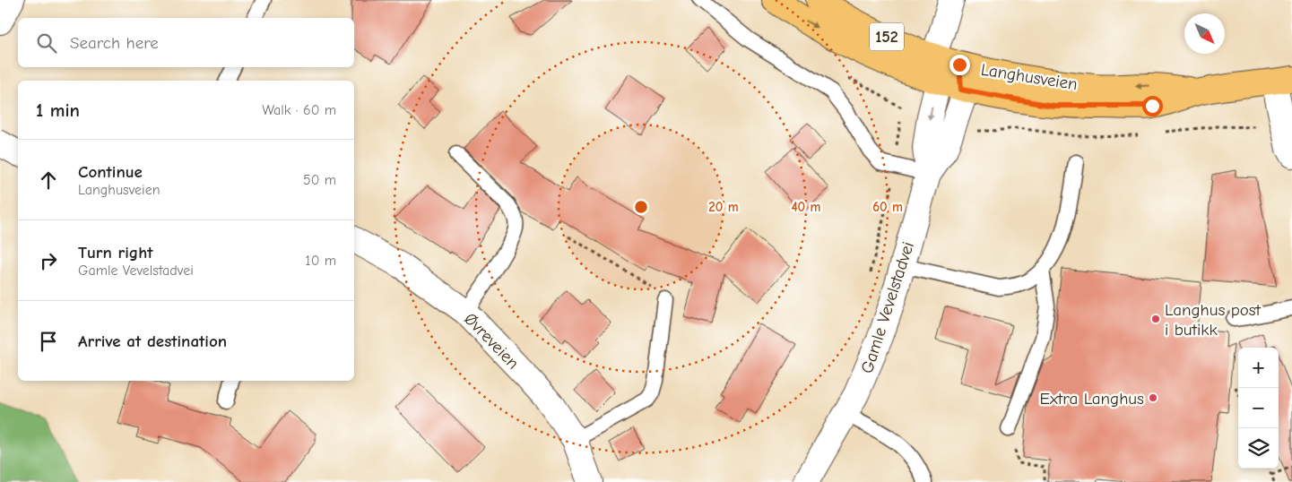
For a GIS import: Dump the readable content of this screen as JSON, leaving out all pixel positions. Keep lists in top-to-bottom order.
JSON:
{
  "streets": {
    "main road": ["152", "Langhusveien"],
    "street": ["Gamle Vevelstadvei", "Øvreveien"]
  },
  "crossings": [
    ["Langhusveien", "Gamle Vevelstadvei"]
  ],
  "places": ["Langhus post i butikk", "Extra Langhus"],
  "north": "bottom right",
  "page": {
    "search": "Search here",
    "heading": ["1 min", "Walk · 60 m"],
    "list": [
      ["Continue", "Langhusveien", "50 m"],
      ["Turn right", "Gamle Vevelstadvei", "10 m"],
      "Arrive at destination"
    ],
    "map_buttons": ["+", "−"]
  },
  "rings": ["20 m", "40 m", "60 m"]
}
